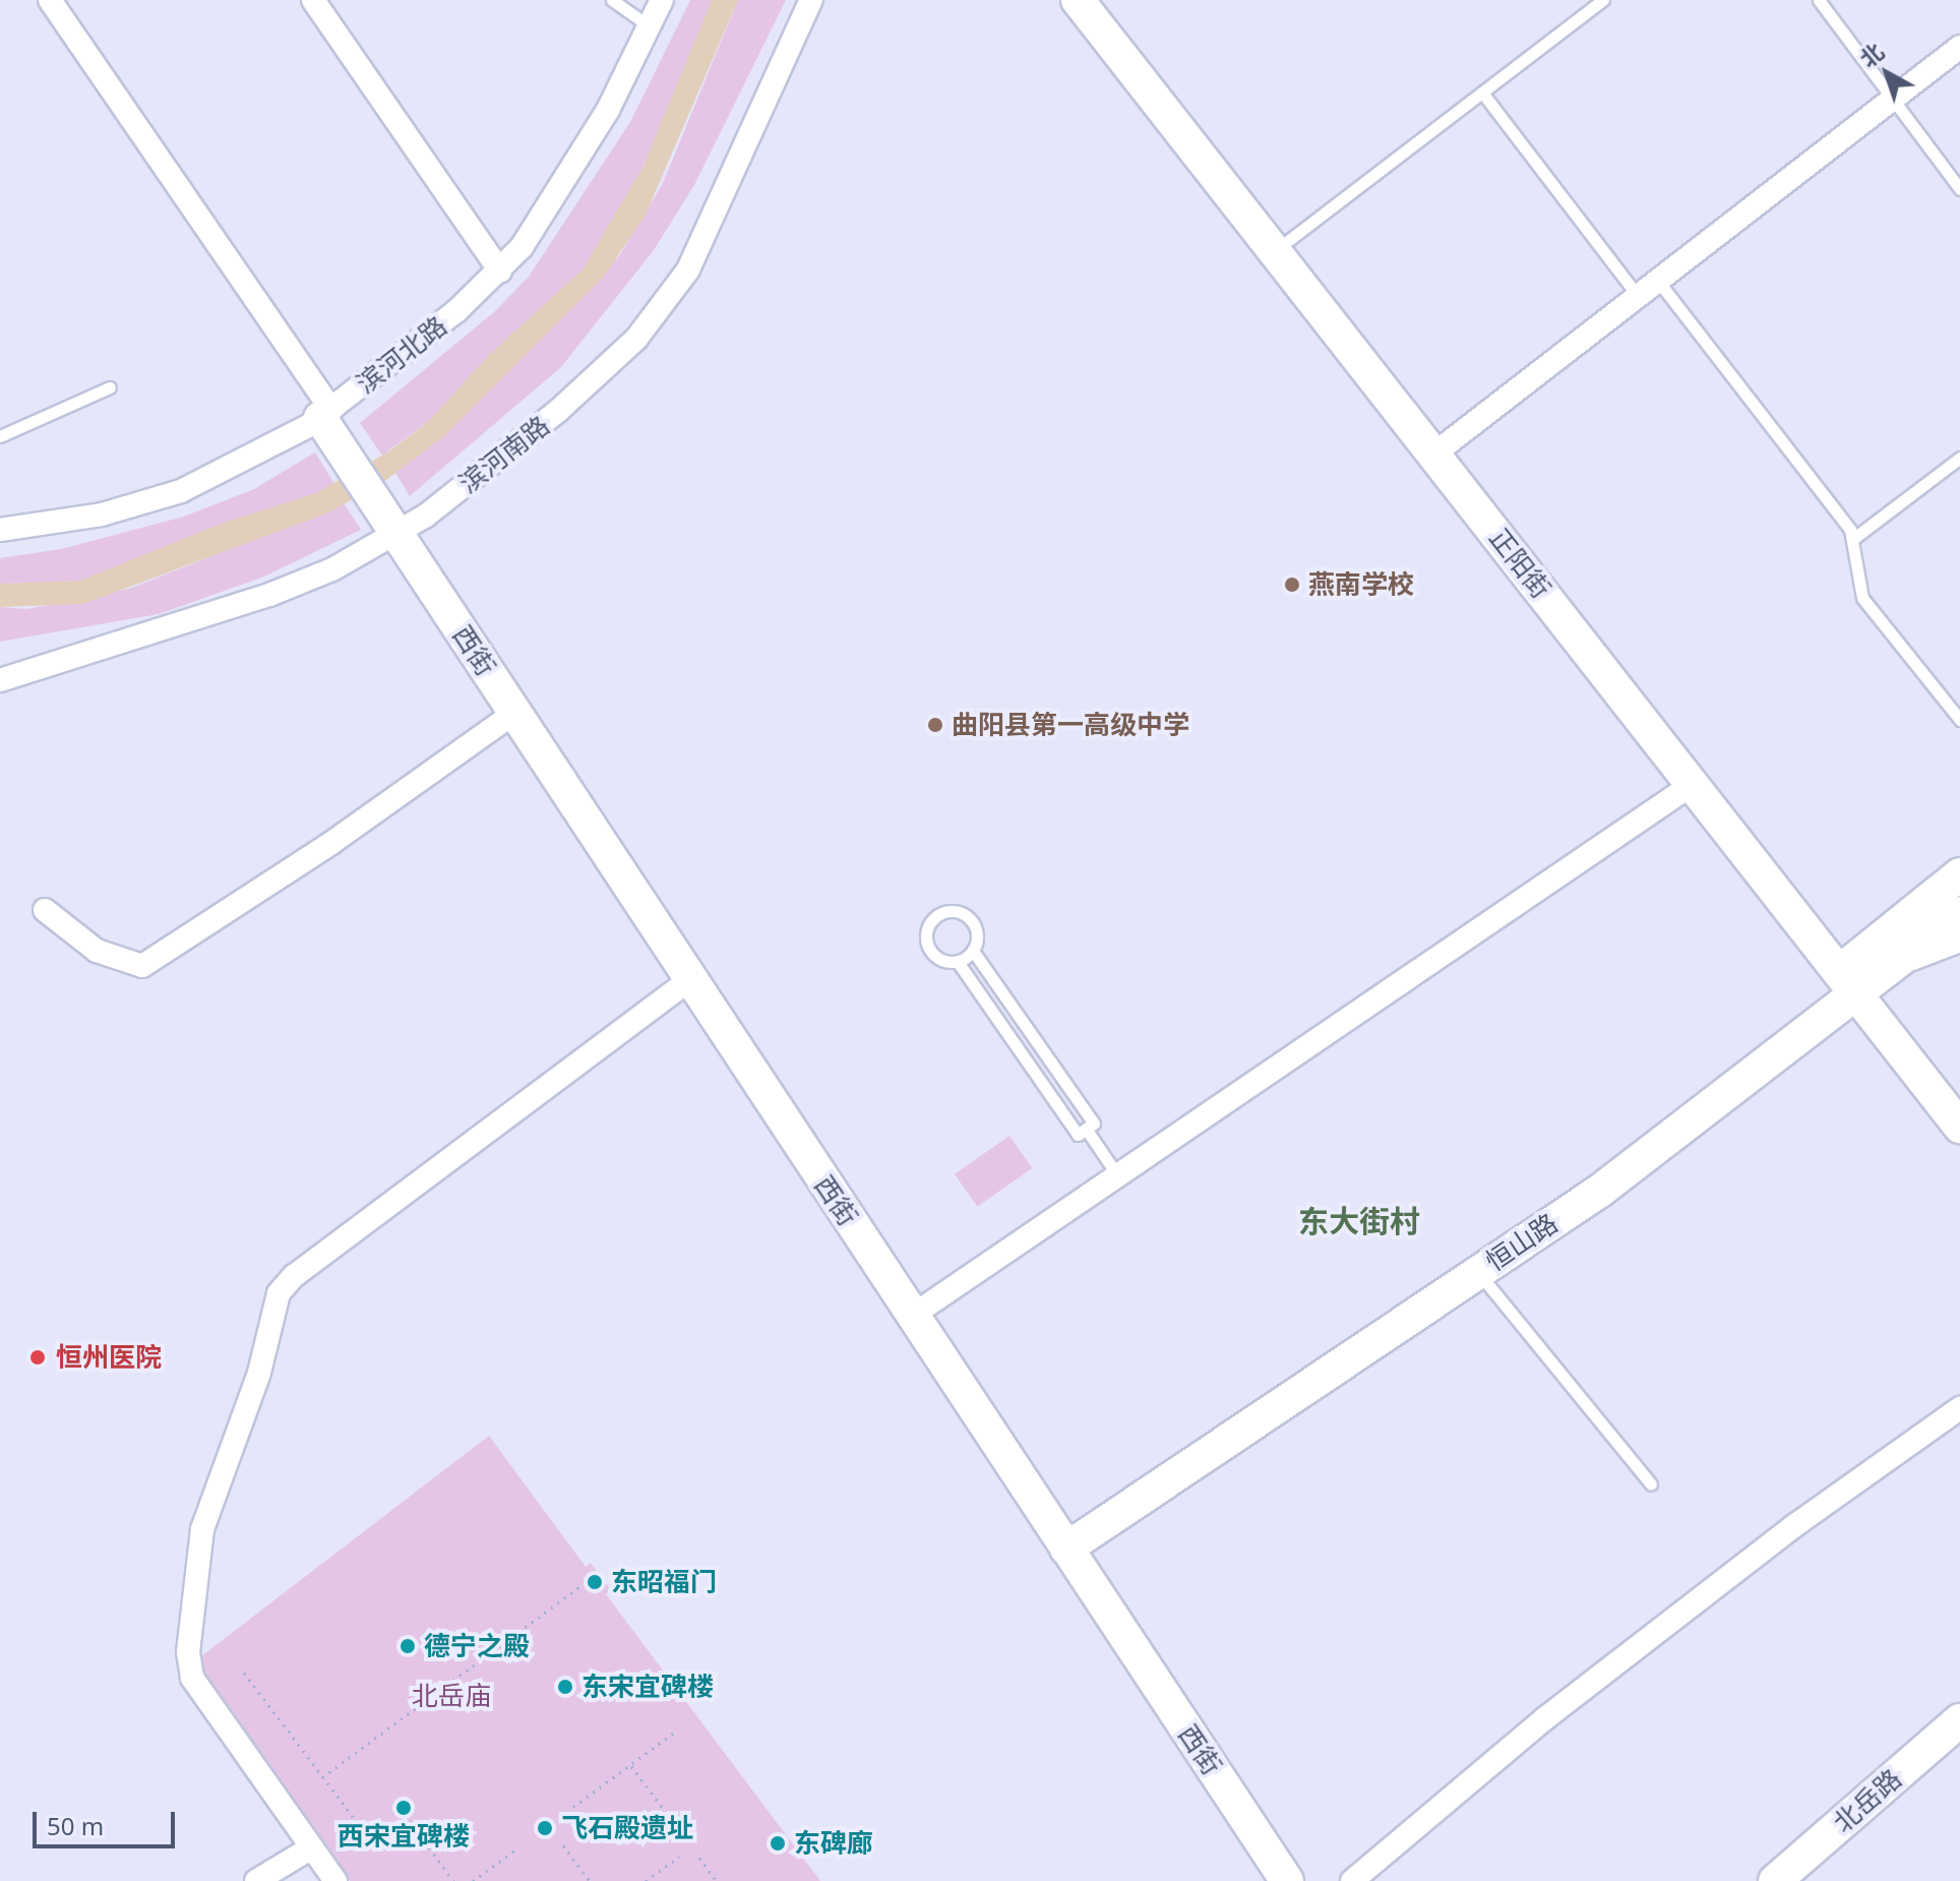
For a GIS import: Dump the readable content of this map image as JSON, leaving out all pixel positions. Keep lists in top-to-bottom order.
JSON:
{
  "streets": {
    "main road": [
      "正阳街",
      "西街",
      "恒山路",
      "北岳路"
    ],
    "street": ["滨河北路", "滨河南路"]
  },
  "crossings": [
    ["滨河北路", "西街"],
    ["滨河南路", "西街"],
    ["正阳街", "恒山路"],
    ["西街", "恒山路"]
  ],
  "districts": ["东大街村"],
  "parks": ["北岳庙"],
  "places": [
    "燕南学校",
    "曲阳县第一高级中学",
    "恒州医院",
    "东昭福门",
    "德宁之殿",
    "东宋宜碑楼",
    "西宋宜碑楼",
    "飞石殿遗址",
    "东碑廊"
  ],
  "scale_bar": "50 m",
  "north": "top left"
}
